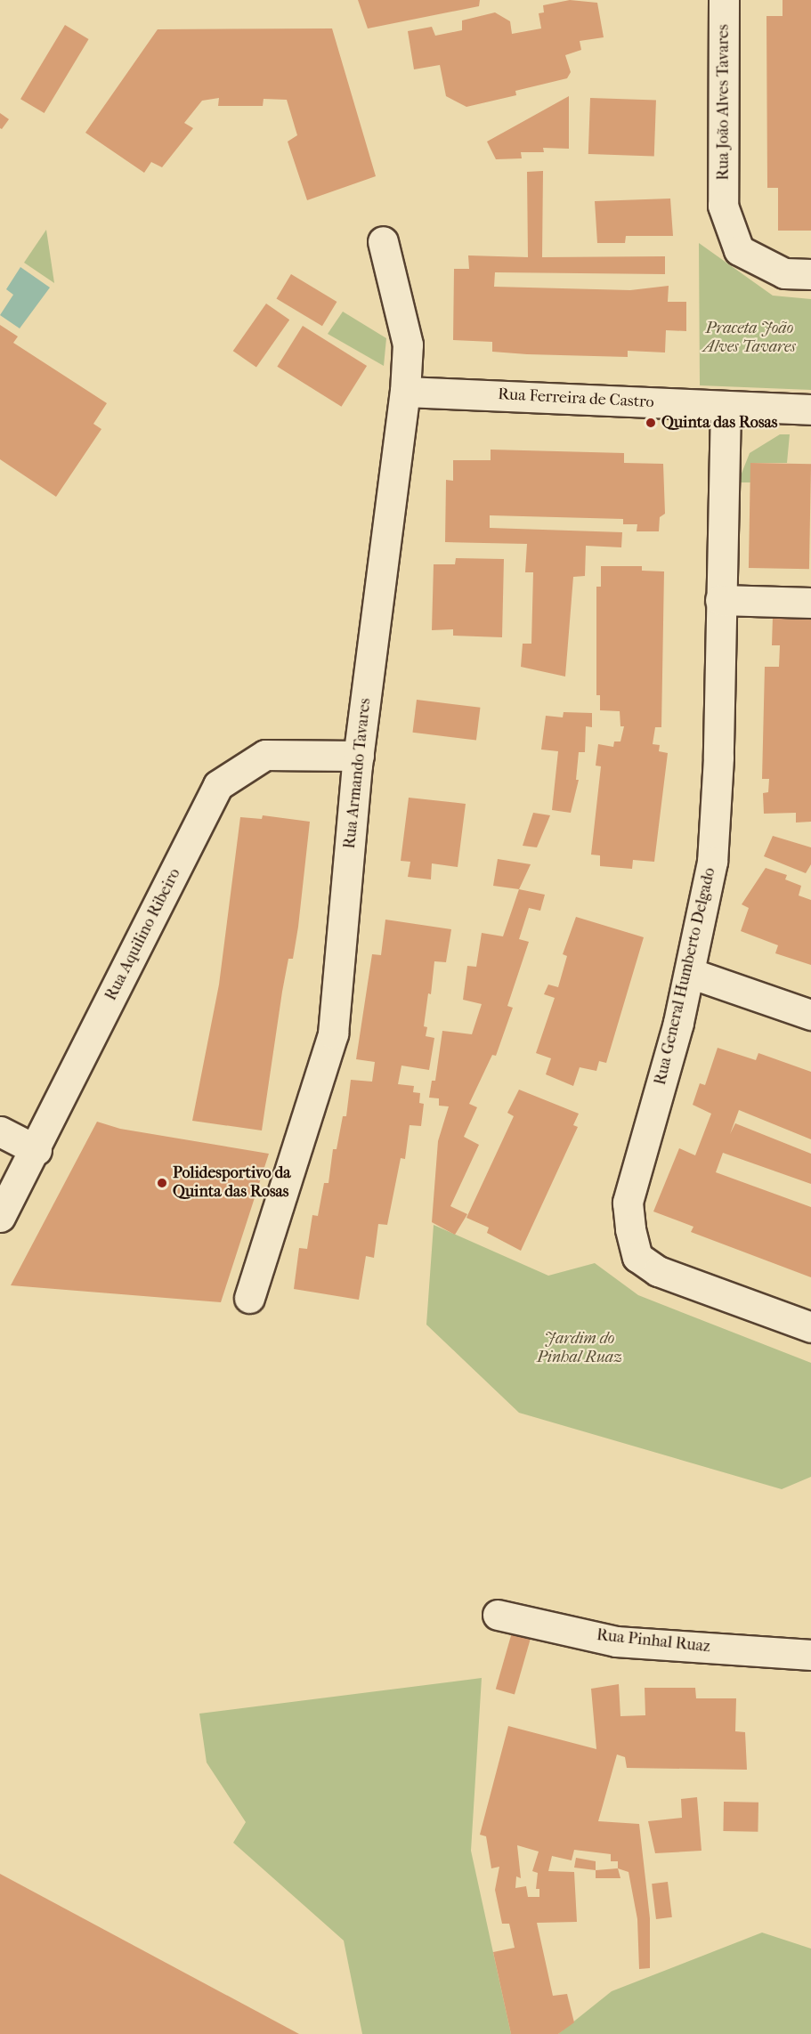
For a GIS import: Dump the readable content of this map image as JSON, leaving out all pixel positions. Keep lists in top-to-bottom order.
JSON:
{
  "streets": {
    "street": [
      "Rua João Alves Tavares",
      "Rua Ferreira de Castro",
      "Rua Armando Tavares",
      "Rua Aquilino Ribeiro",
      "Rua General Humberto Delgado",
      "Rua Pinhal Ruaz"
    ]
  },
  "crossings": [
    ["Rua Ferreira de Castro", "Rua Armando Tavares"],
    ["Rua Ferreira de Castro", "Rua General Humberto Delgado"],
    ["Rua Armando Tavares", "Rua Aquilino Ribeiro"]
  ],
  "parks": ["Praceta João Alves Tavares", "Jardim do Pinhal Ruaz"],
  "places": ["Quinta das Rosas", "Polidesportivo da Quinta das Rosas"]
}
